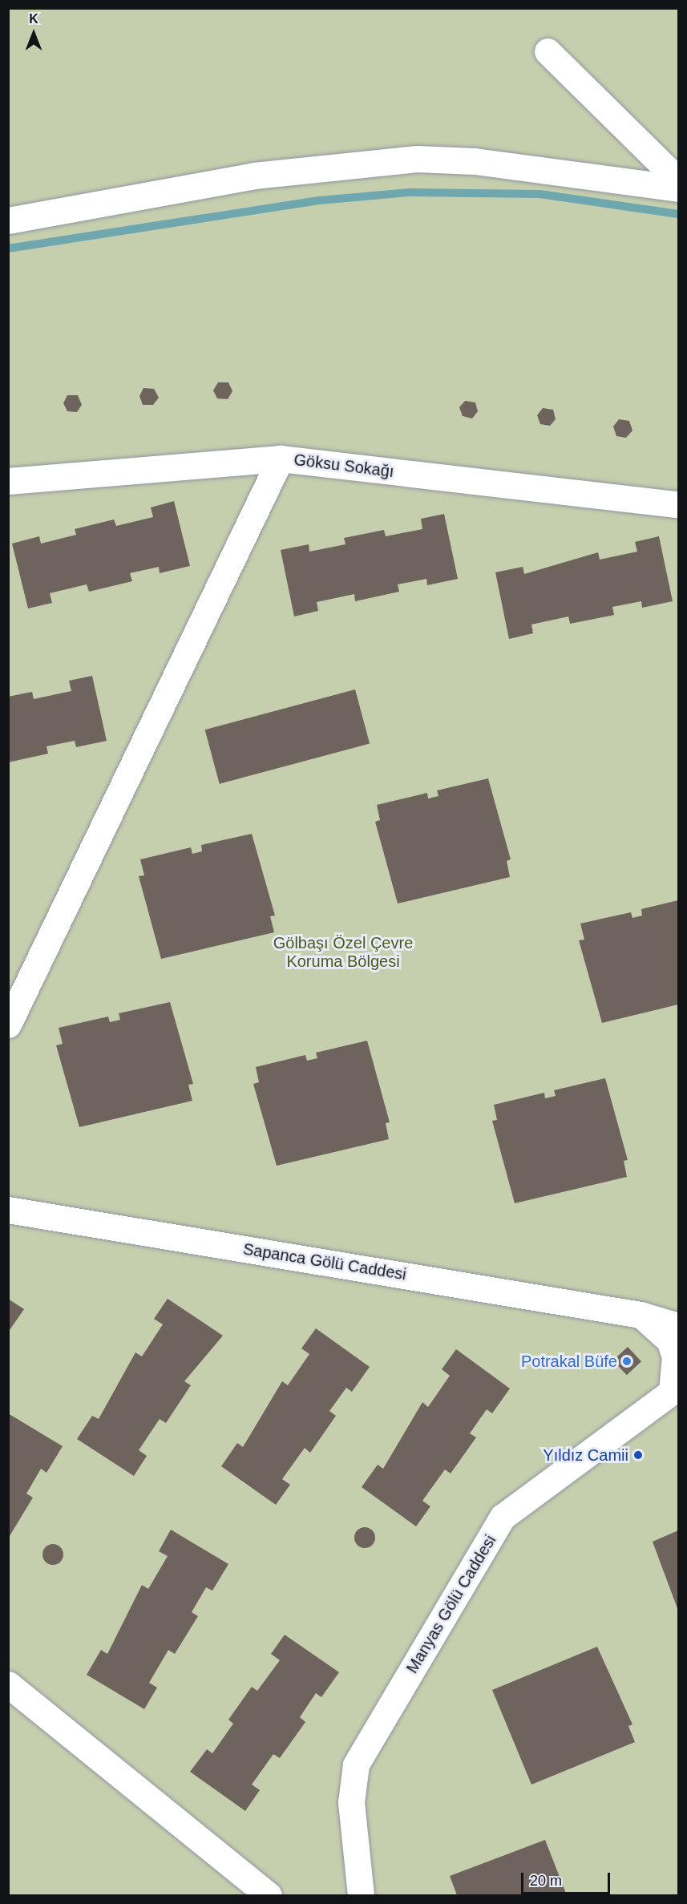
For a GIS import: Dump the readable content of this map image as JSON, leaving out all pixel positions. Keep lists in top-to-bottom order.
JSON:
{
  "streets": {
    "street": ["Göksu Sokağı", "Sapanca Gölü Caddesi", "Manyas Gölü Caddesi"]
  },
  "parks": ["Gölbaşı Özel Çevre Koruma Bölgesi"],
  "places": ["Potrakal Büfe", "Yıldız Camii"],
  "scale_bar": "20 m",
  "north": "top"
}
